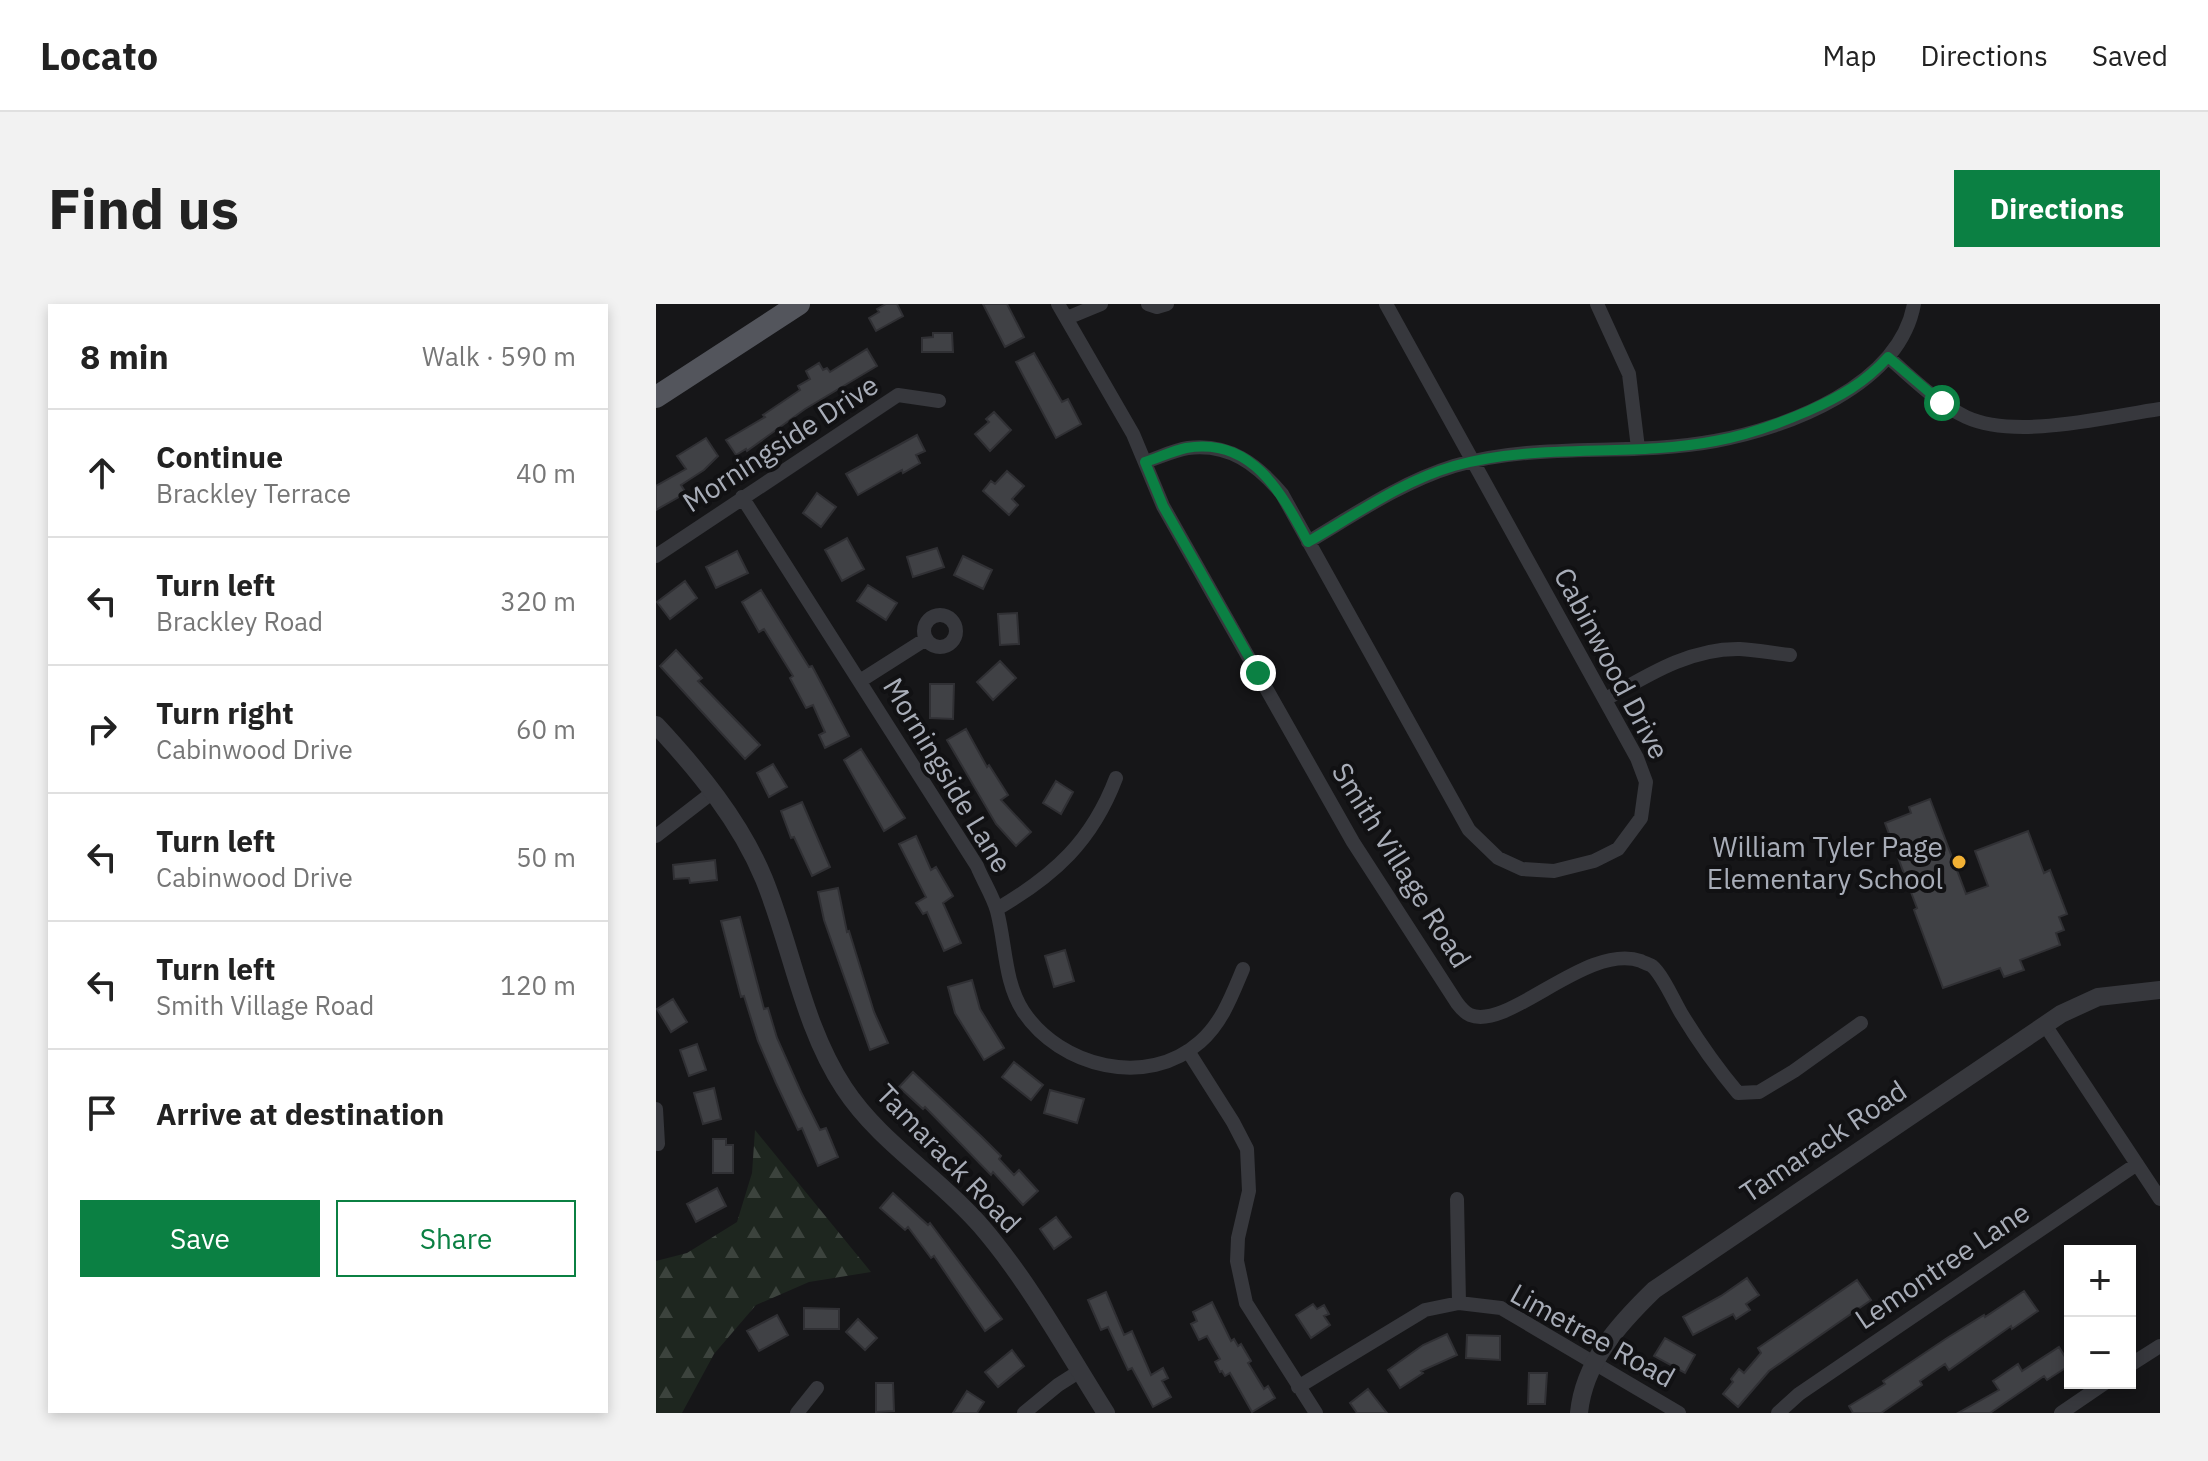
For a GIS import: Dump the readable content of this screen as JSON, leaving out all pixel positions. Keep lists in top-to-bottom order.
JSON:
{
  "streets": {
    "street": [
      "Morningside Drive",
      "Cabinwood Drive",
      "Morningside Lane",
      "Smith Village Road",
      "Tamarack Road",
      "Lemontree Lane",
      "Limetree Road"
    ]
  },
  "crossings": [
    ["Morningside Drive", "Morningside Lane"],
    ["Cabinwood Drive", "Smith Village Road"],
    ["Tamarack Road", "Limetree Road"]
  ],
  "places": ["William Tyler Page Elementary School"],
  "page": {
    "header": "Locato",
    "nav": ["Map", "Directions", "Saved"],
    "buttons": [
      "Directions",
      ["Save", "Share"]
    ],
    "title": "Find us",
    "heading": ["8 min", "Walk · 590 m"],
    "list": [
      ["Continue", "Brackley Terrace", "40 m"],
      ["Turn left", "Brackley Road", "320 m"],
      ["Turn right", "Cabinwood Drive", "60 m"],
      ["Turn left", "Cabinwood Drive", "50 m"],
      ["Turn left", "Smith Village Road", "120 m"],
      "Arrive at destination"
    ],
    "map_buttons": ["+", "−"]
  }
}
